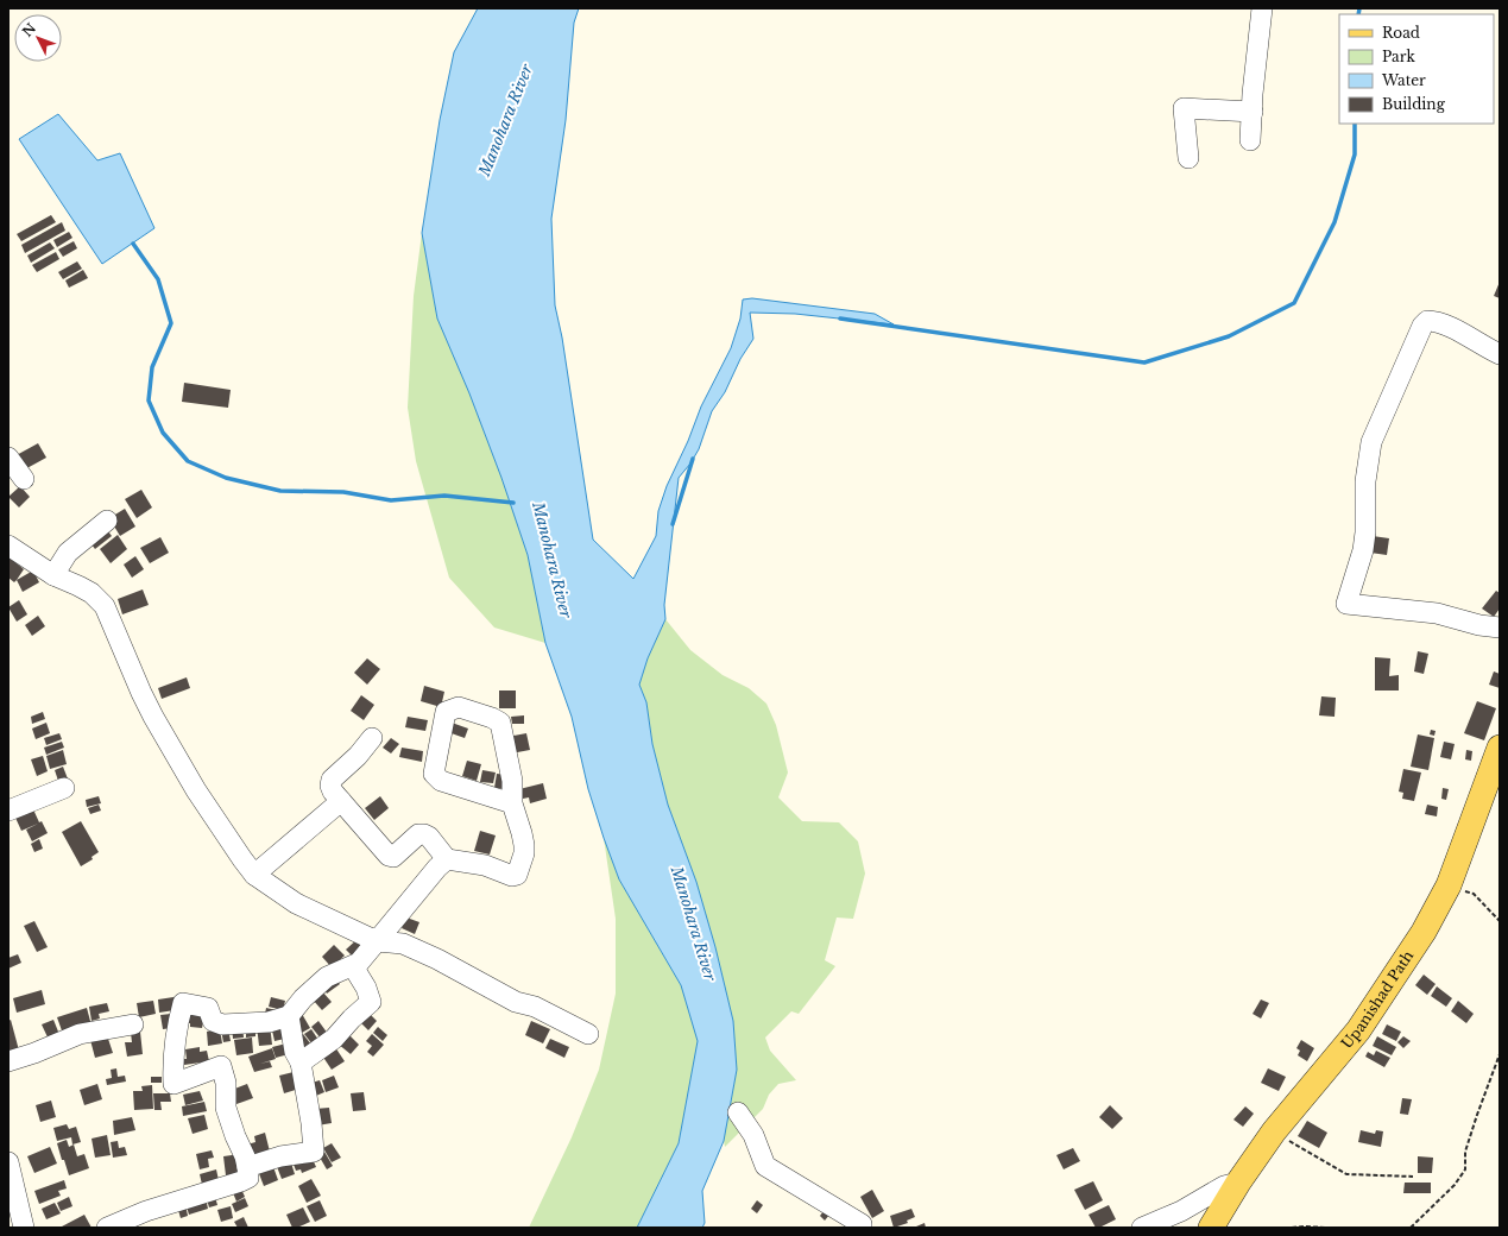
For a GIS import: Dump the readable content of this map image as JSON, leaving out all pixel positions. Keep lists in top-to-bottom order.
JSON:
{
  "streets": {
    "main road": ["Upanishad Path"]
  },
  "water": ["Manohara River"],
  "legend": [
    "Road",
    "Park",
    "Water",
    "Building"
  ],
  "north": "top left"
}
